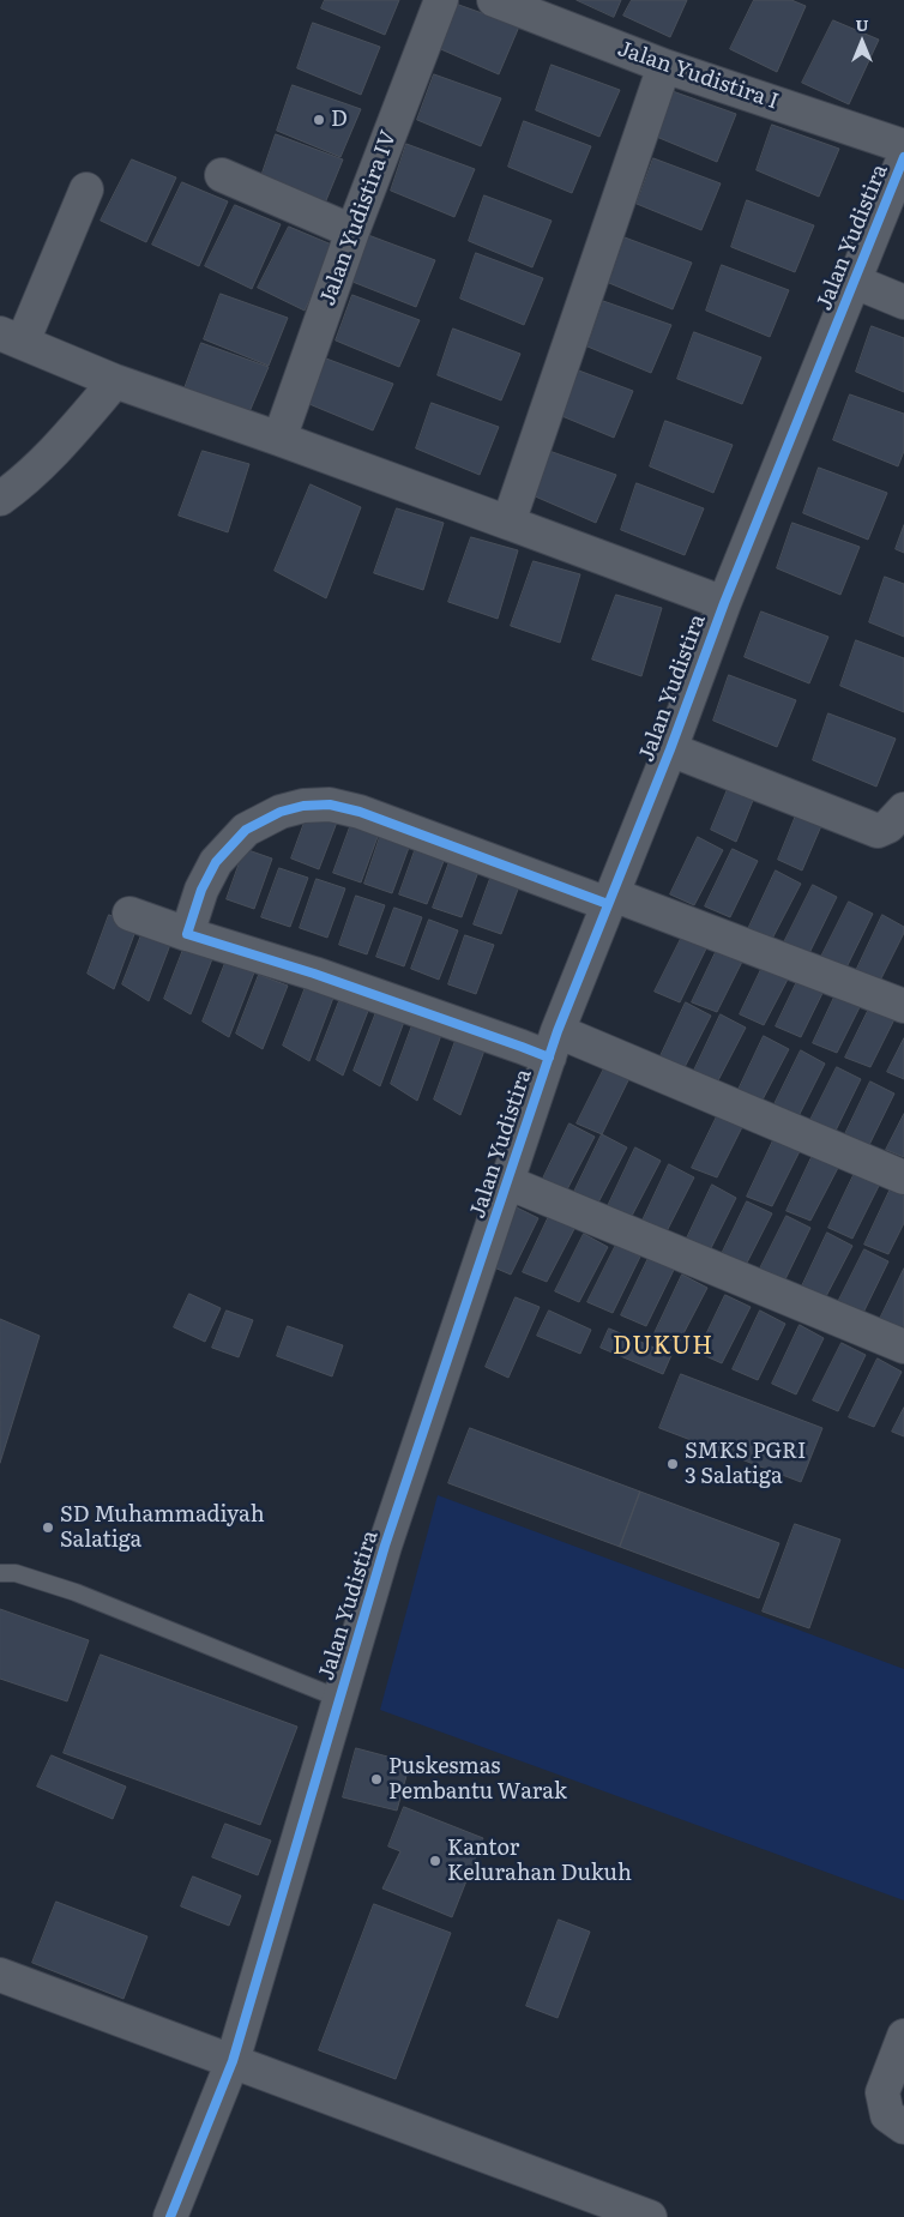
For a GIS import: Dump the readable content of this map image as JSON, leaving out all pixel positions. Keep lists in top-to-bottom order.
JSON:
{
  "streets": {
    "street": ["Jalan Yudistira I", "Jalan Yudistira IV", "Jalan Yudistira"]
  },
  "districts": ["DUKUH"],
  "places": [
    "D",
    "SMKS PGRI 3 Salatiga",
    "SD Muhammadiyah Salatiga",
    "Puskesmas Pembantu Warak",
    "Kantor Kelurahan Dukuh"
  ],
  "north": "top"
}
